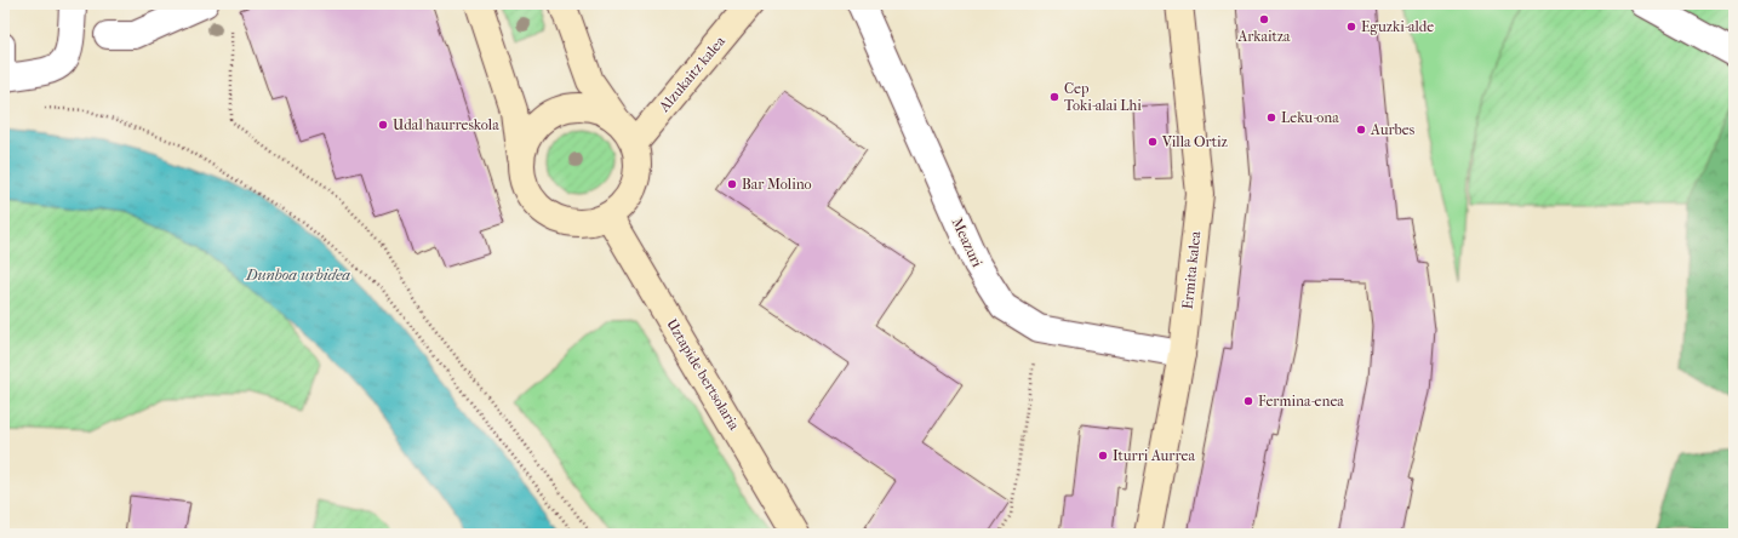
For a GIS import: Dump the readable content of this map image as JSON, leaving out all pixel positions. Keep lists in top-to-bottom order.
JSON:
{
  "streets": {
    "street": [
      "Alzukaitz kalea",
      "Meazuri",
      "Ermita kalea",
      "Uztapide bertsolaria"
    ]
  },
  "crossings": [
    ["Alzukaitz kalea", "Uztapide bertsolaria"],
    ["Meazuri", "Ermita kalea"]
  ],
  "water": ["Dunboa urbidea"],
  "places": [
    "Arkaitza",
    "Eguzki-alde",
    "Cep Toki-alai Lhi",
    "Leku-ona",
    "Udal haurreskola",
    "Aurbes",
    "Villa Ortiz",
    "Bar Molino",
    "Fermina-enea",
    "Iturri Aurrea"
  ]
}
